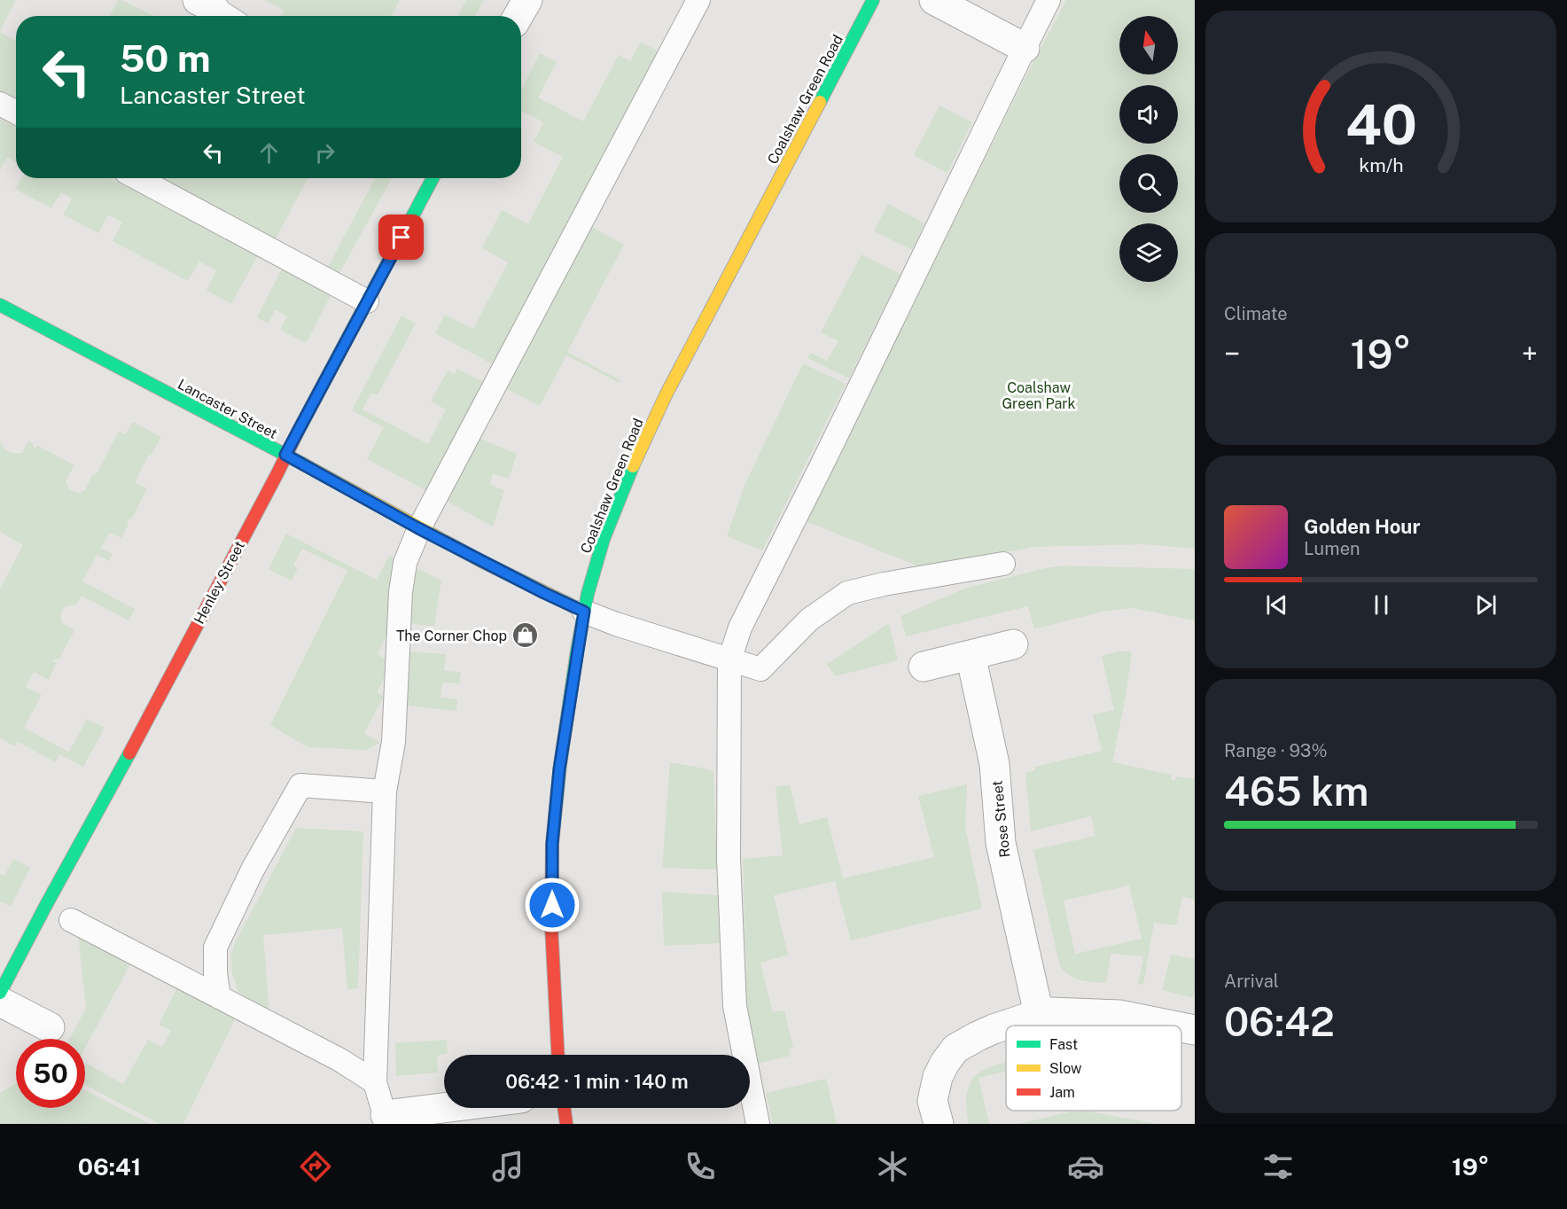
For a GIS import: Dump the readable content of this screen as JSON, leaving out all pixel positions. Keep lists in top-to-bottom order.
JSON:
{
  "streets": {
    "street": [
      "Coalshaw Green Road",
      "Lancaster Street",
      "Henley Street",
      "Rose Street"
    ]
  },
  "crossings": [
    ["Coalshaw Green Road", "Lancaster Street"],
    ["Lancaster Street", "Henley Street"]
  ],
  "parks": ["Coalshaw Green Park"],
  "places": {
    "shop": ["The Corner Chop"]
  },
  "legend": ["Fast", "Slow", "Jam"],
  "north": "top",
  "page": {
    "turn": ["50 m", "Lancaster Street"],
    "tile": [
      "Climate",
      ["Range · 93%", "465 km"],
      ["Arrival", "06:42"]
    ],
    "heat": ["−", "19°", "+"],
    "song": ["Golden Hour", "Lumen"],
    "limit": "50",
    "trip": "06:42 · 1 min · 140 m",
    "tabs": ["06:41", "19°"],
    "gauge": ["40", "km/h"]
  }
}
